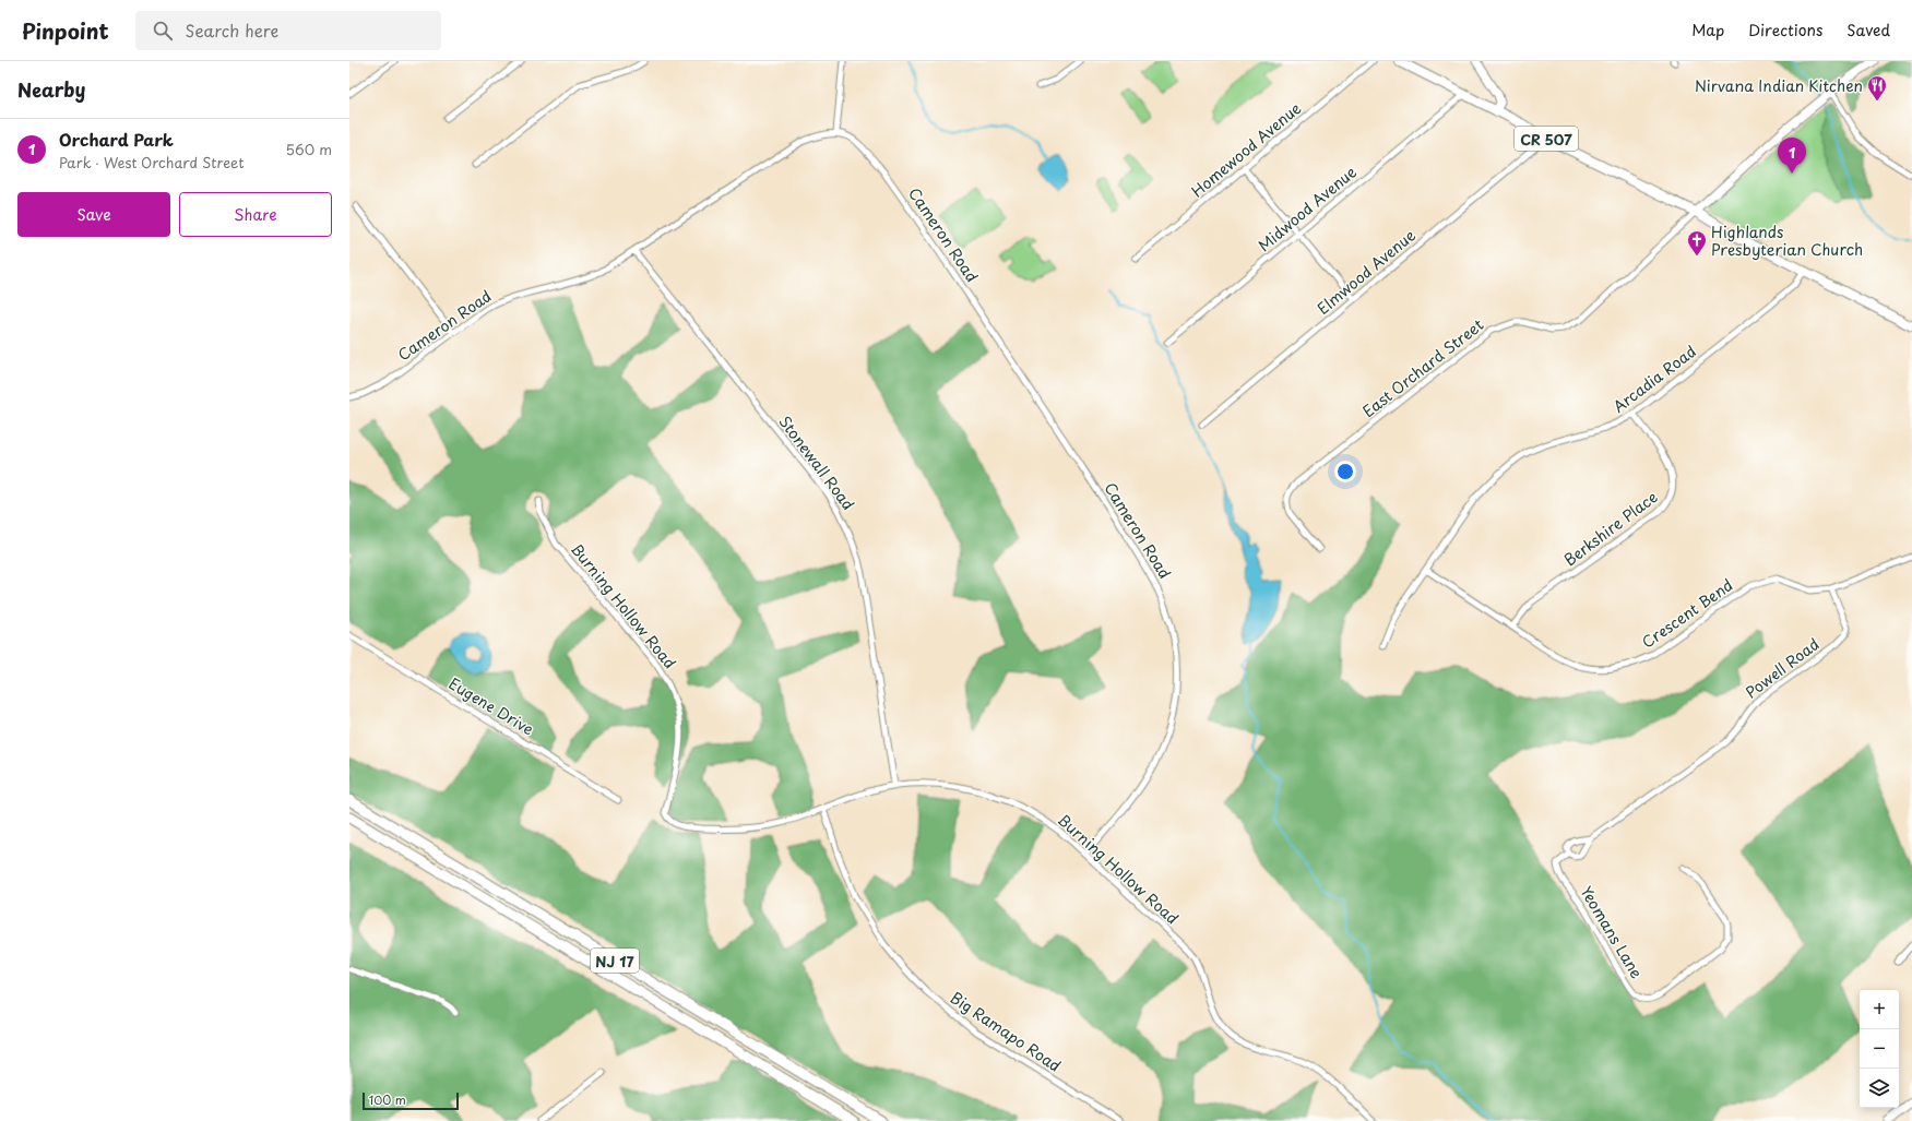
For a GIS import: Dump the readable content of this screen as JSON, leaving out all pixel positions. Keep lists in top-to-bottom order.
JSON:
{
  "streets": {
    "highway": ["NJ 17"],
    "main road": ["CR 507"],
    "street": [
      "Homewood Avenue",
      "Midwood Avenue",
      "Cameron Road",
      "Elmwood Avenue",
      "East Orchard Street",
      "Arcadia Road",
      "Stonewall Road",
      "Berkshire Place",
      "Burning Hollow Road",
      "Crescent Bend",
      "Powell Road",
      "Eugene Drive",
      "Yeomans Lane",
      "Big Ramapo Road"
    ]
  },
  "crossings": [
    ["CR 507", "Midwood Avenue"],
    ["CR 507", "Elmwood Avenue"],
    ["CR 507", "East Orchard Street"],
    ["CR 507", "Arcadia Road"],
    ["Cameron Road", "Stonewall Road"],
    ["Cameron Road", "Burning Hollow Road"],
    ["Arcadia Road", "Berkshire Place"],
    ["Arcadia Road", "Crescent Bend"],
    ["Stonewall Road", "Burning Hollow Road"],
    ["Berkshire Place", "Crescent Bend"],
    ["Burning Hollow Road", "Big Ramapo Road"],
    ["Crescent Bend", "Powell Road"],
    ["Powell Road", "Yeomans Lane"]
  ],
  "places": {
    "restaurant": ["Nirvana Indian Kitchen"],
    "church": ["Highlands Presbyterian Church"]
  },
  "scale_bar": "100 m",
  "page": {
    "header": "Pinpoint",
    "search": "Search here",
    "nav": ["Map", "Directions", "Saved"],
    "heading": "Nearby",
    "list": [
      {
        "mark": "1",
        "name": "Orchard Park",
        "note": "Park · West Orchard Street",
        "value": "560 m"
      }
    ],
    "pins": "1",
    "buttons": ["Save", "Share"],
    "map_buttons": ["+", "−"],
    "scale": "100 m"
  }
}
